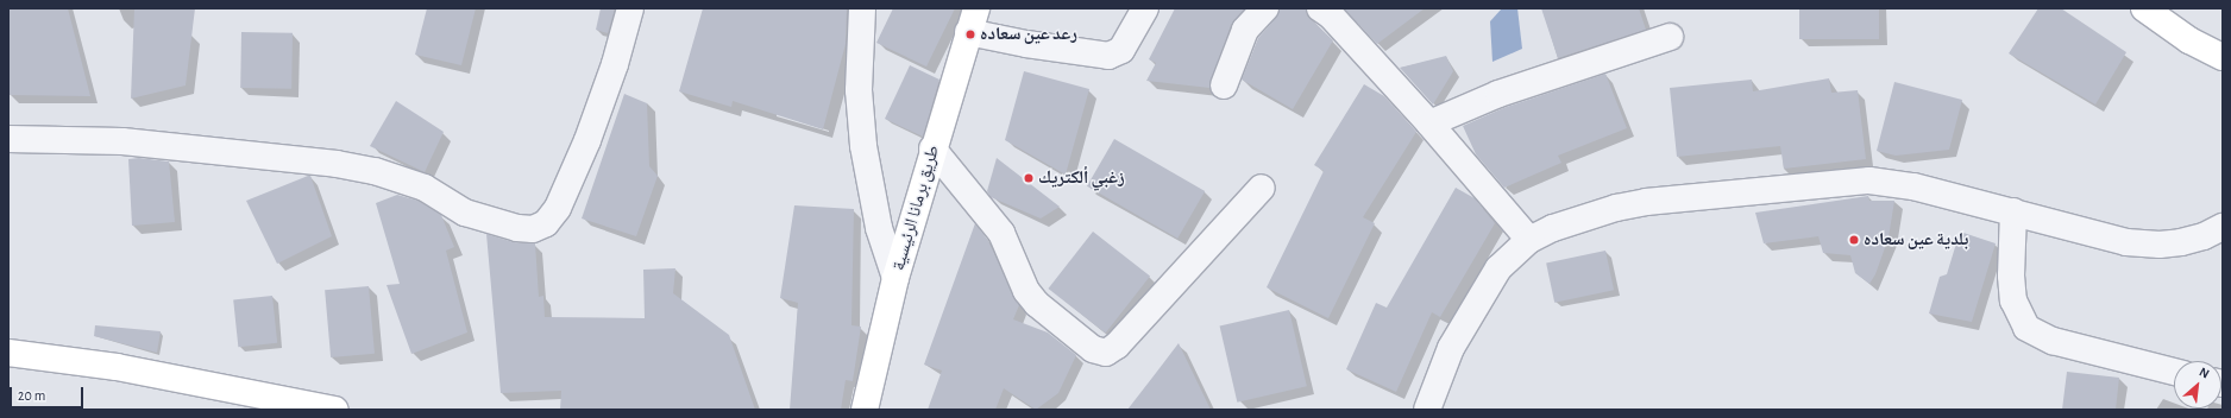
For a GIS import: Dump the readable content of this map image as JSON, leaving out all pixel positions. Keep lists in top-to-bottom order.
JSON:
{
  "streets": {
    "main road": ["طريق برمانا الرئيسية"]
  },
  "places": ["رعد عين سعاده", "زغبي ألكتريك", "بلدية عين سعاده"],
  "scale_bar": "20 m",
  "north": "top right"
}
